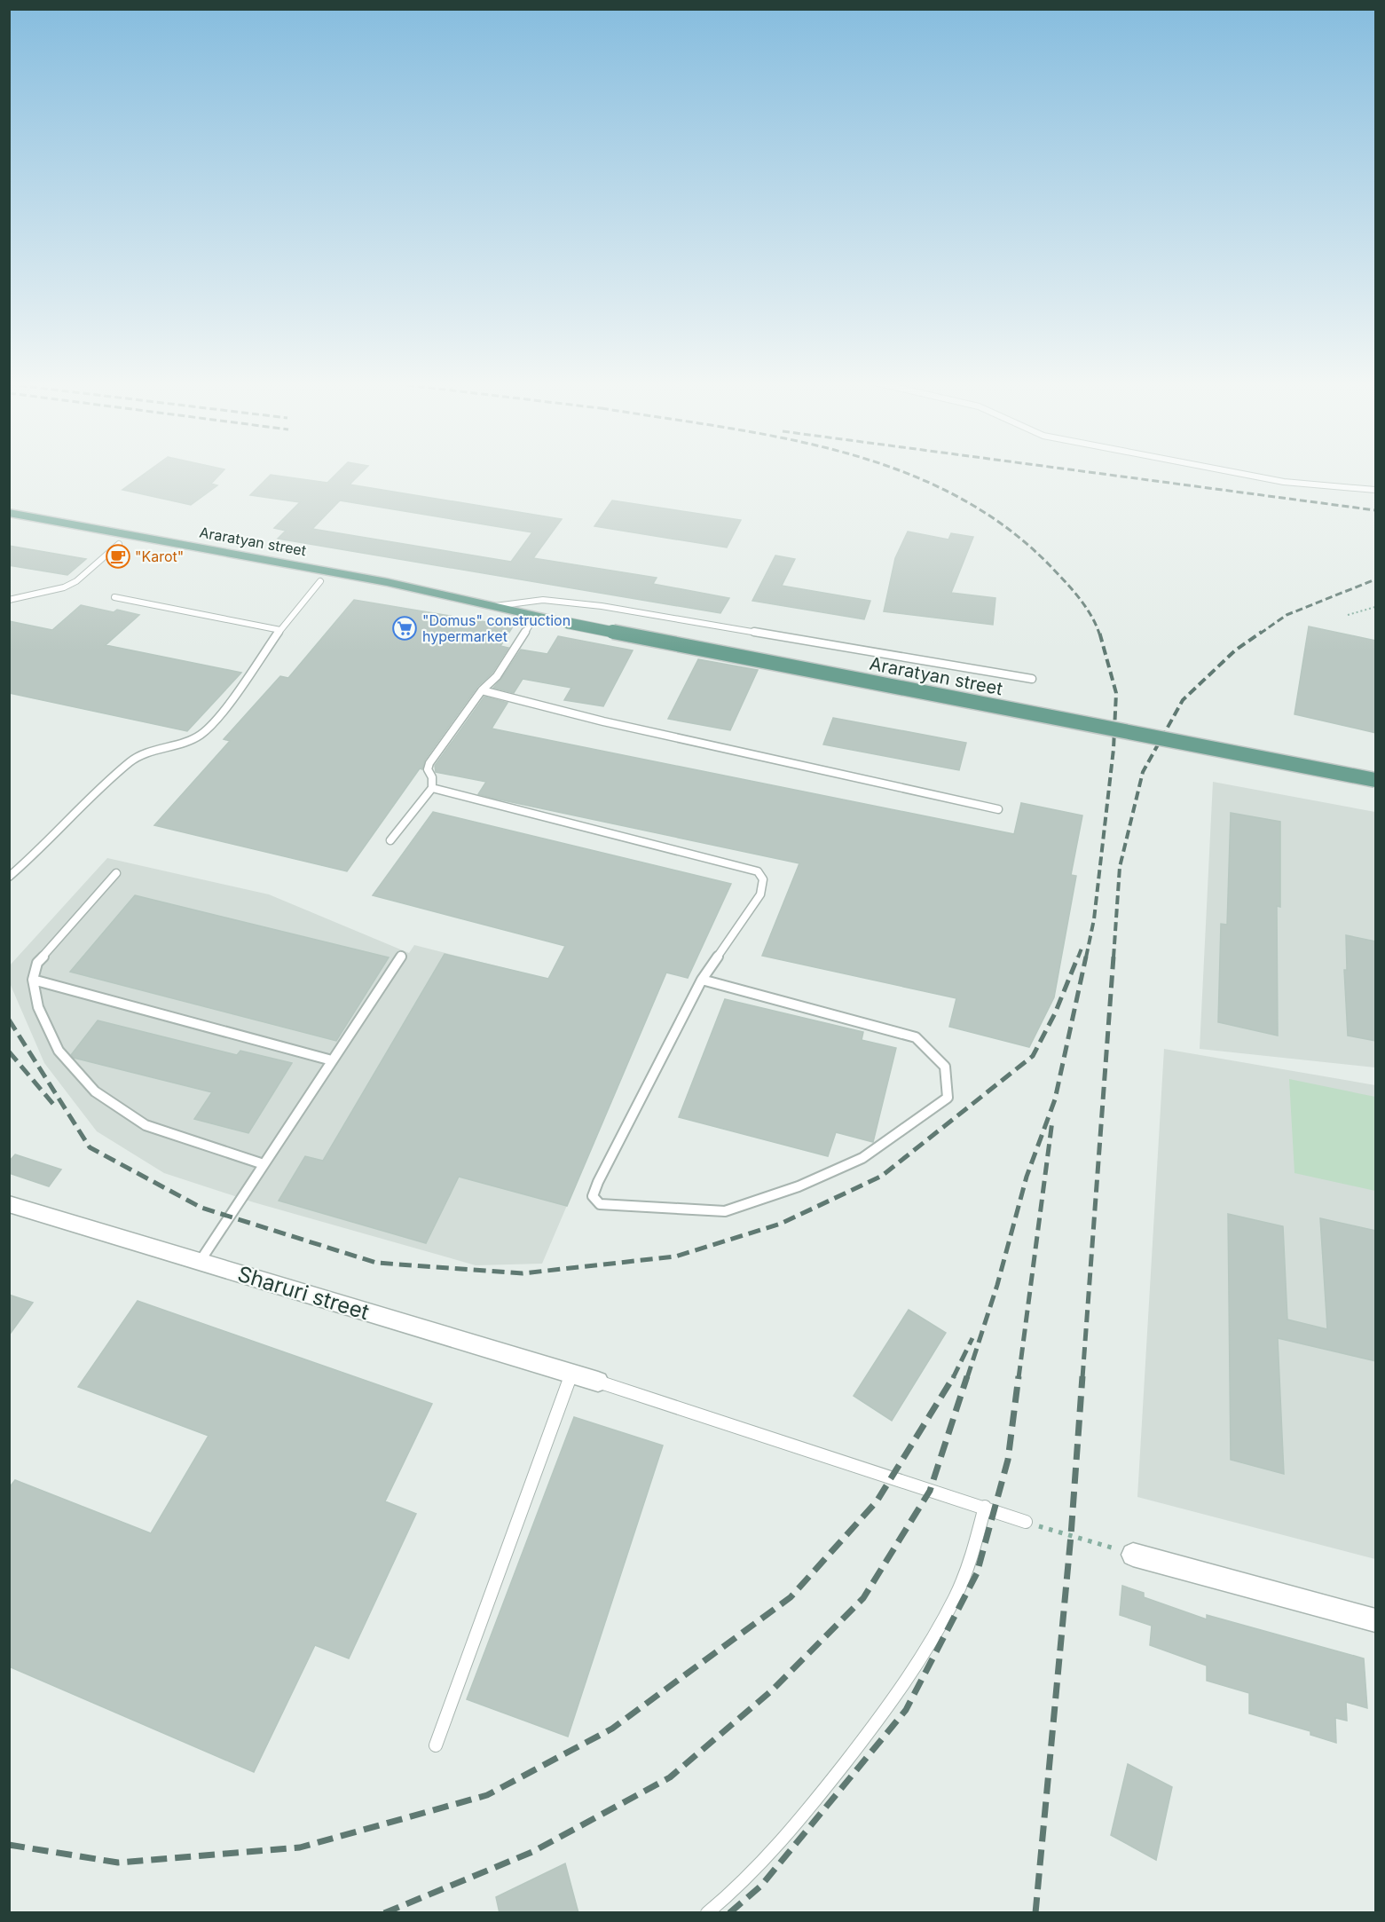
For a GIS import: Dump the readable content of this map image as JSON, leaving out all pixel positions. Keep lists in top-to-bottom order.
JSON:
{
  "streets": {
    "main road": ["Araratyan street"],
    "street": ["Sharuri street"]
  },
  "places": {
    "cafe": ["\"Karot\""],
    "supermarket": ["\"Domus\" construction hypermarket"]
  }
}
